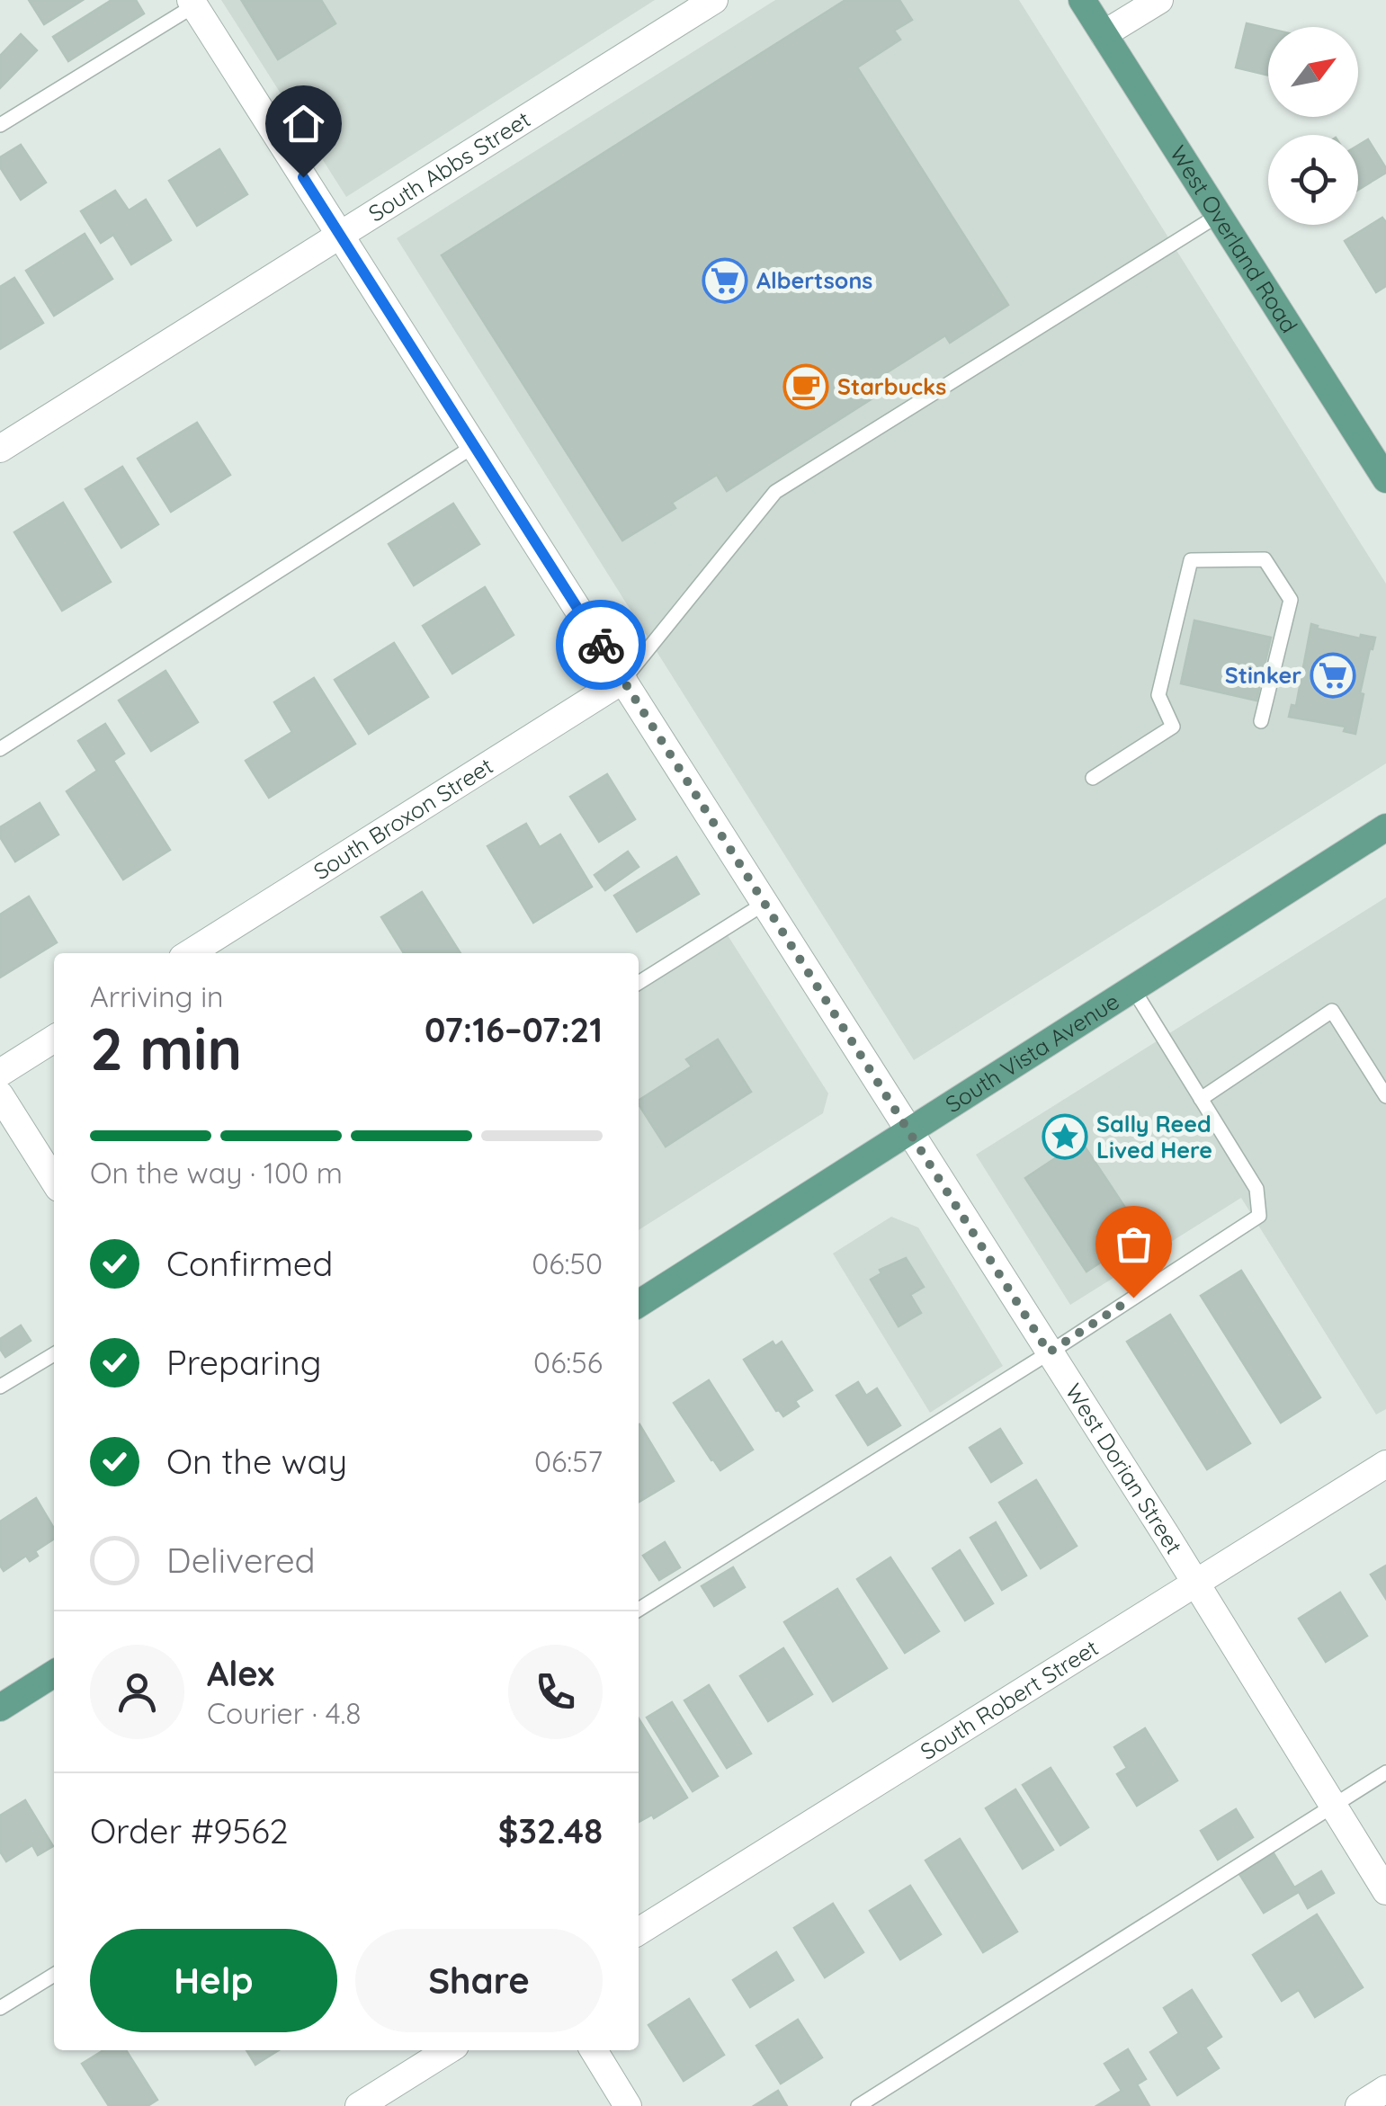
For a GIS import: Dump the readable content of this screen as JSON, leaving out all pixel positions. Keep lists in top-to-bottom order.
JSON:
{
  "streets": {
    "main road": ["West Overland Road", "South Vista Avenue"],
    "street": [
      "South Abbs Street",
      "South Broxon Street",
      "West Dorian Street",
      "South Robert Street"
    ]
  },
  "crossings": [
    ["South Abbs Street", "West Dorian Street"],
    ["South Broxon Street", "West Dorian Street"],
    ["South Vista Avenue", "West Dorian Street"],
    ["West Dorian Street", "South Robert Street"]
  ],
  "places": {
    "supermarket": ["Albertsons", "Stinker"],
    "cafe": ["Starbucks"],
    "place": ["Sally Reed Lived Here"]
  },
  "north": "top right",
  "page": {
    "heading": ["2 min", "Arriving in", "07:16–07:21"],
    "panel": [
      "Alex",
      "Courier · 4.8",
      "Order #9562",
      "$32.48"
    ],
    "bar": "On the way · 100 m",
    "list": [
      ["Confirmed", "06:50"],
      ["Preparing", "06:56"],
      ["On the way", "06:57"],
      "Delivered"
    ],
    "buttons": ["Help", "Share"]
  }
}
